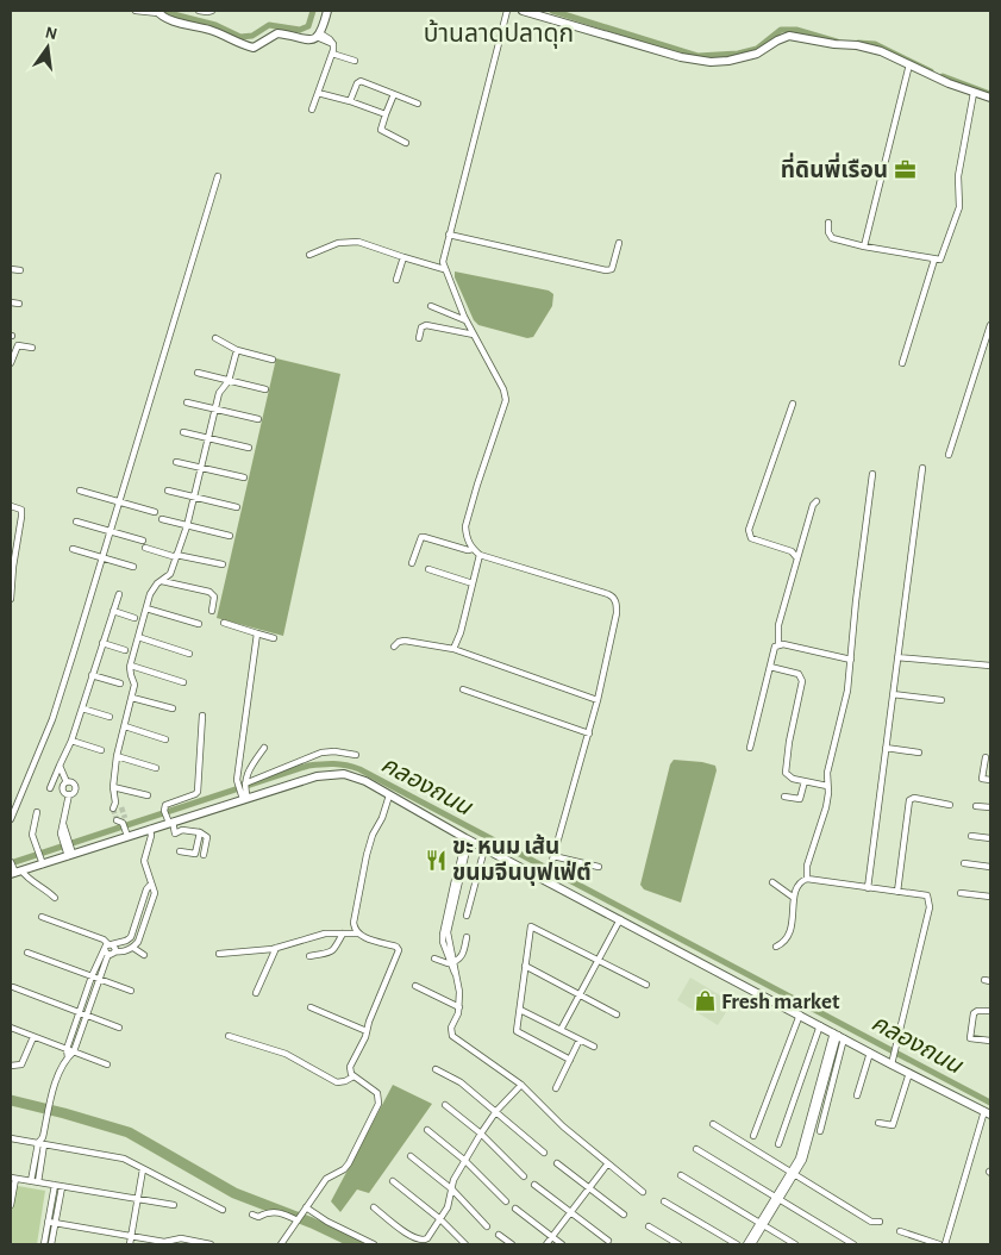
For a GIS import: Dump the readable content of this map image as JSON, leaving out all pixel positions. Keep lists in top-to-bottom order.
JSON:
{
  "districts": ["บ้านลาดปลาดุก"],
  "water": ["คลองถนน"],
  "places": {
    "office": ["ที่ดินพี่เรือน"],
    "restaurant": ["ขะ หนม เส้น ขนมจีนบุฟเฟ่ต์"],
    "shop": ["Fresh market"]
  },
  "north": "top"
}
